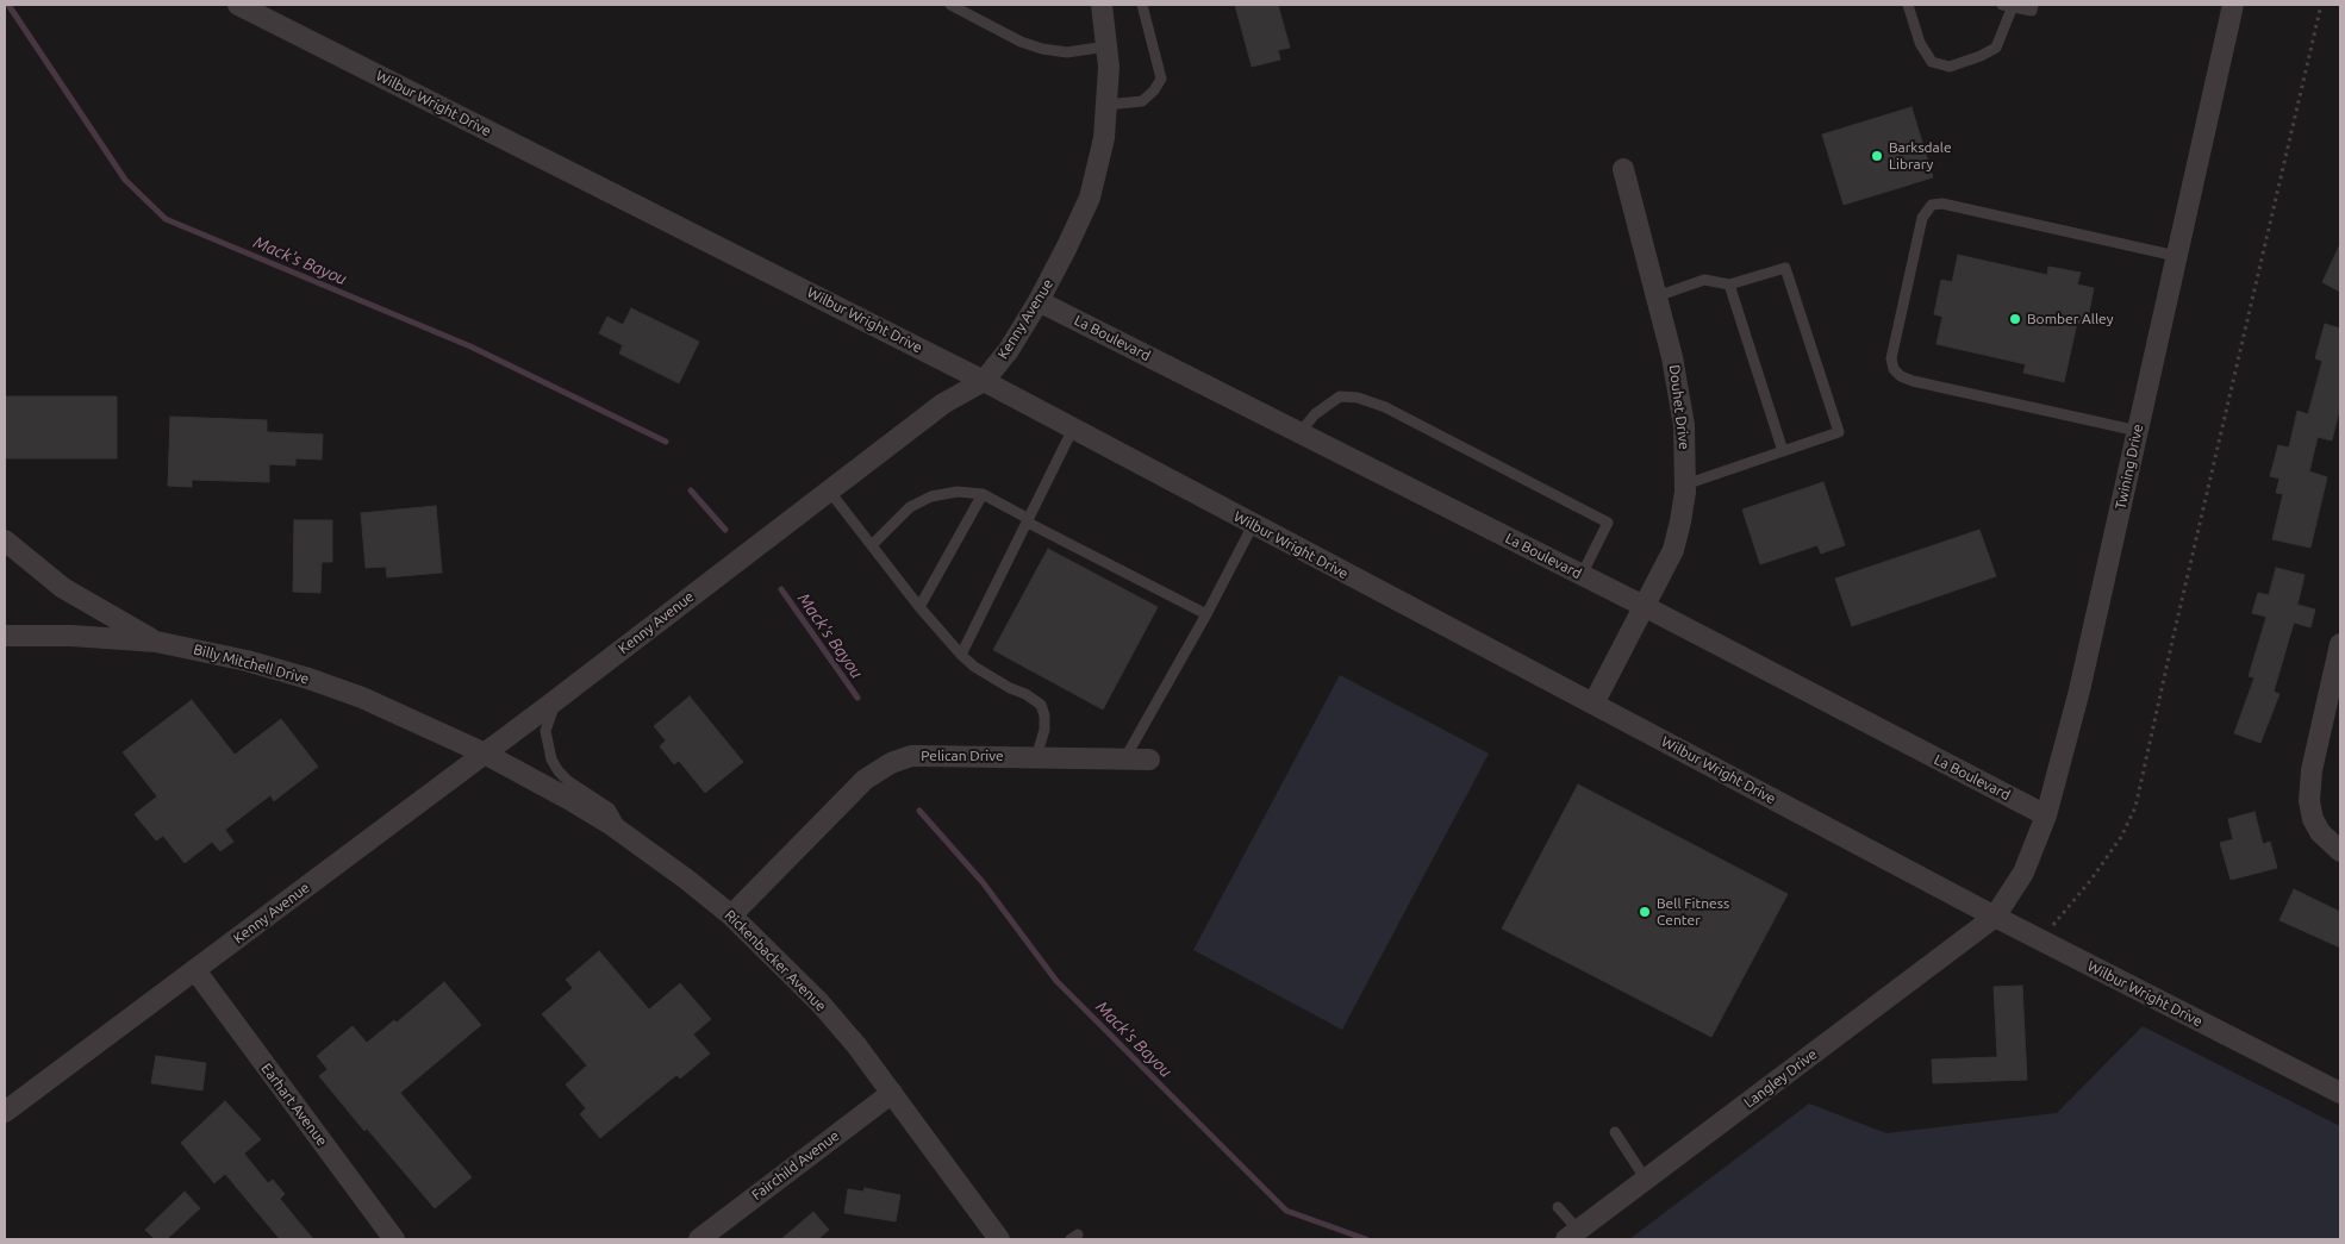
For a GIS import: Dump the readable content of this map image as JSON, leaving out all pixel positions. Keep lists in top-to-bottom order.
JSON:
{
  "streets": {
    "street": [
      "Wilbur Wright Drive",
      "Kenny Avenue",
      "La Boulevard",
      "Douhet Drive",
      "Twining Drive",
      "Billy Mitchell Drive",
      "Pelican Drive",
      "Rickenbacker Avenue",
      "Langley Drive",
      "Earhart Avenue",
      "Fairchild Avenue"
    ]
  },
  "crossings": [
    ["Wilbur Wright Drive", "Kenny Avenue"],
    ["Wilbur Wright Drive", "Douhet Drive"],
    ["Wilbur Wright Drive", "Twining Drive"],
    ["Wilbur Wright Drive", "Langley Drive"],
    ["Kenny Avenue", "La Boulevard"],
    ["Kenny Avenue", "Billy Mitchell Drive"],
    ["Kenny Avenue", "Rickenbacker Avenue"],
    ["Kenny Avenue", "Earhart Avenue"],
    ["La Boulevard", "Douhet Drive"],
    ["La Boulevard", "Twining Drive"],
    ["Twining Drive", "Langley Drive"],
    ["Billy Mitchell Drive", "Rickenbacker Avenue"],
    ["Pelican Drive", "Rickenbacker Avenue"],
    ["Rickenbacker Avenue", "Fairchild Avenue"]
  ],
  "water": ["Mack's Bayou"],
  "places": ["Barksdale Library", "Bomber Alley", "Bell Fitness Center"]
}
